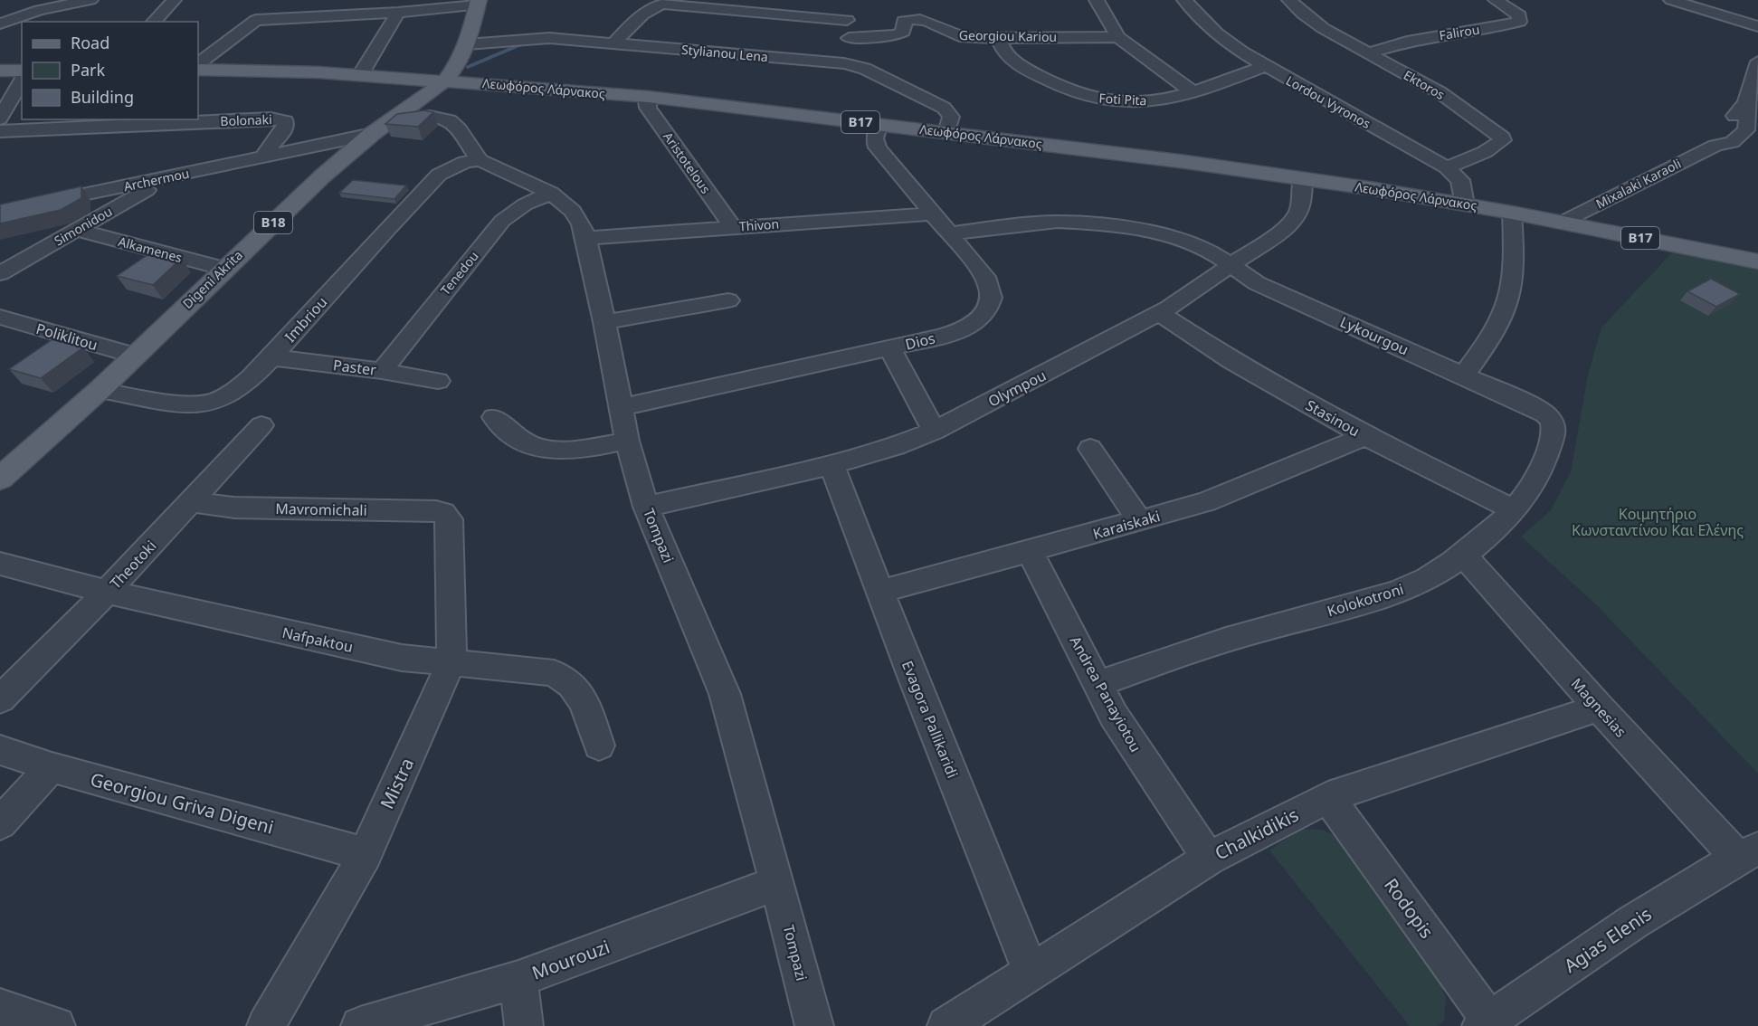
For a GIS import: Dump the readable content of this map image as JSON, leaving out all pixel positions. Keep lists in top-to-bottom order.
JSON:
{
  "streets": {
    "main road": [
      "Λεωφόρος Λάρνακος",
      "B17",
      "B18",
      "Digeni Akrita"
    ],
    "street": [
      "Falirou",
      "Georgiou Kariou",
      "Stylianou Lena",
      "Ektoros",
      "Foti Pita",
      "Lordou Vyronos",
      "Bolonaki",
      "Aristotelous",
      "Archermou",
      "Mixalaki Karaoli",
      "Thivon",
      "Simonidou",
      "Alkamenes",
      "Tenedou",
      "Imbriou",
      "Lykourgou",
      "Poliklitou",
      "Dios",
      "Paster",
      "Olympou",
      "Stasinou",
      "Mavromichali",
      "Karaiskaki",
      "Tompazi",
      "Theotoki",
      "Kolokotroni",
      "Nafpaktou",
      "Andrea Panayiotou",
      "Magnesias",
      "Evagora Pallikaridi",
      "Mistra",
      "Georgiou Griva Digeni",
      "Chalkidikis",
      "Rodopis",
      "Agias Elenis",
      "Mourouzi"
    ]
  },
  "crossings": [
    ["Falirou", "Ektoros"],
    ["Georgiou Kariou", "Foti Pita"],
    ["Stylianou Lena", "Λεωφόρος Λάρνακος"],
    ["Stylianou Lena", "Digeni Akrita"],
    ["Ektoros", "Lordou Vyronos"],
    ["Λεωφόρος Λάρνακος", "Lordou Vyronos"],
    ["Λεωφόρος Λάρνακος", "Aristotelous"],
    ["Λεωφόρος Λάρνακος", "Mixalaki Karaoli"],
    ["Λεωφόρος Λάρνακος", "Digeni Akrita"],
    ["Λεωφόρος Λάρνακος", "Dios"],
    ["Λεωφόρος Λάρνακος", "Olympou"],
    ["Foti Pita", "Lordou Vyronos"],
    ["Bolonaki", "Archermou"],
    ["Aristotelous", "Thivon"],
    ["Archermou", "Simonidou"],
    ["Archermou", "Digeni Akrita"],
    ["Thivon", "Dios"],
    ["Thivon", "Tompazi"],
    ["Simonidou", "Alkamenes"],
    ["Alkamenes", "Digeni Akrita"],
    ["Tenedou", "Paster"],
    ["Tenedou", "Tompazi"],
    ["Digeni Akrita", "Imbriou"],
    ["Digeni Akrita", "Poliklitou"],
    ["Imbriou", "Paster"],
    ["Imbriou", "Tompazi"],
    ["Lykourgou", "Dios"],
    ["Lykourgou", "Olympou"],
    ["Lykourgou", "Kolokotroni"],
    ["Dios", "Tompazi"],
    ["Olympou", "Stasinou"],
    ["Olympou", "Tompazi"],
    ["Olympou", "Evagora Pallikaridi"],
    ["Stasinou", "Karaiskaki"],
    ["Stasinou", "Kolokotroni"],
    ["Mavromichali", "Theotoki"],
    ["Mavromichali", "Mistra"],
    ["Karaiskaki", "Andrea Panayiotou"],
    ["Karaiskaki", "Evagora Pallikaridi"],
    ["Tompazi", "Mourouzi"],
    ["Theotoki", "Nafpaktou"],
    ["Kolokotroni", "Andrea Panayiotou"],
    ["Kolokotroni", "Magnesias"],
    ["Nafpaktou", "Mistra"],
    ["Andrea Panayiotou", "Chalkidikis"],
    ["Magnesias", "Chalkidikis"],
    ["Magnesias", "Agias Elenis"],
    ["Evagora Pallikaridi", "Chalkidikis"],
    ["Mistra", "Georgiou Griva Digeni"],
    ["Chalkidikis", "Rodopis"],
    ["Rodopis", "Agias Elenis"]
  ],
  "parks": ["Κοιμητήριο Κωνσταντίνου Και Ελένης"],
  "legend": ["Road", "Park", "Building"]
}
